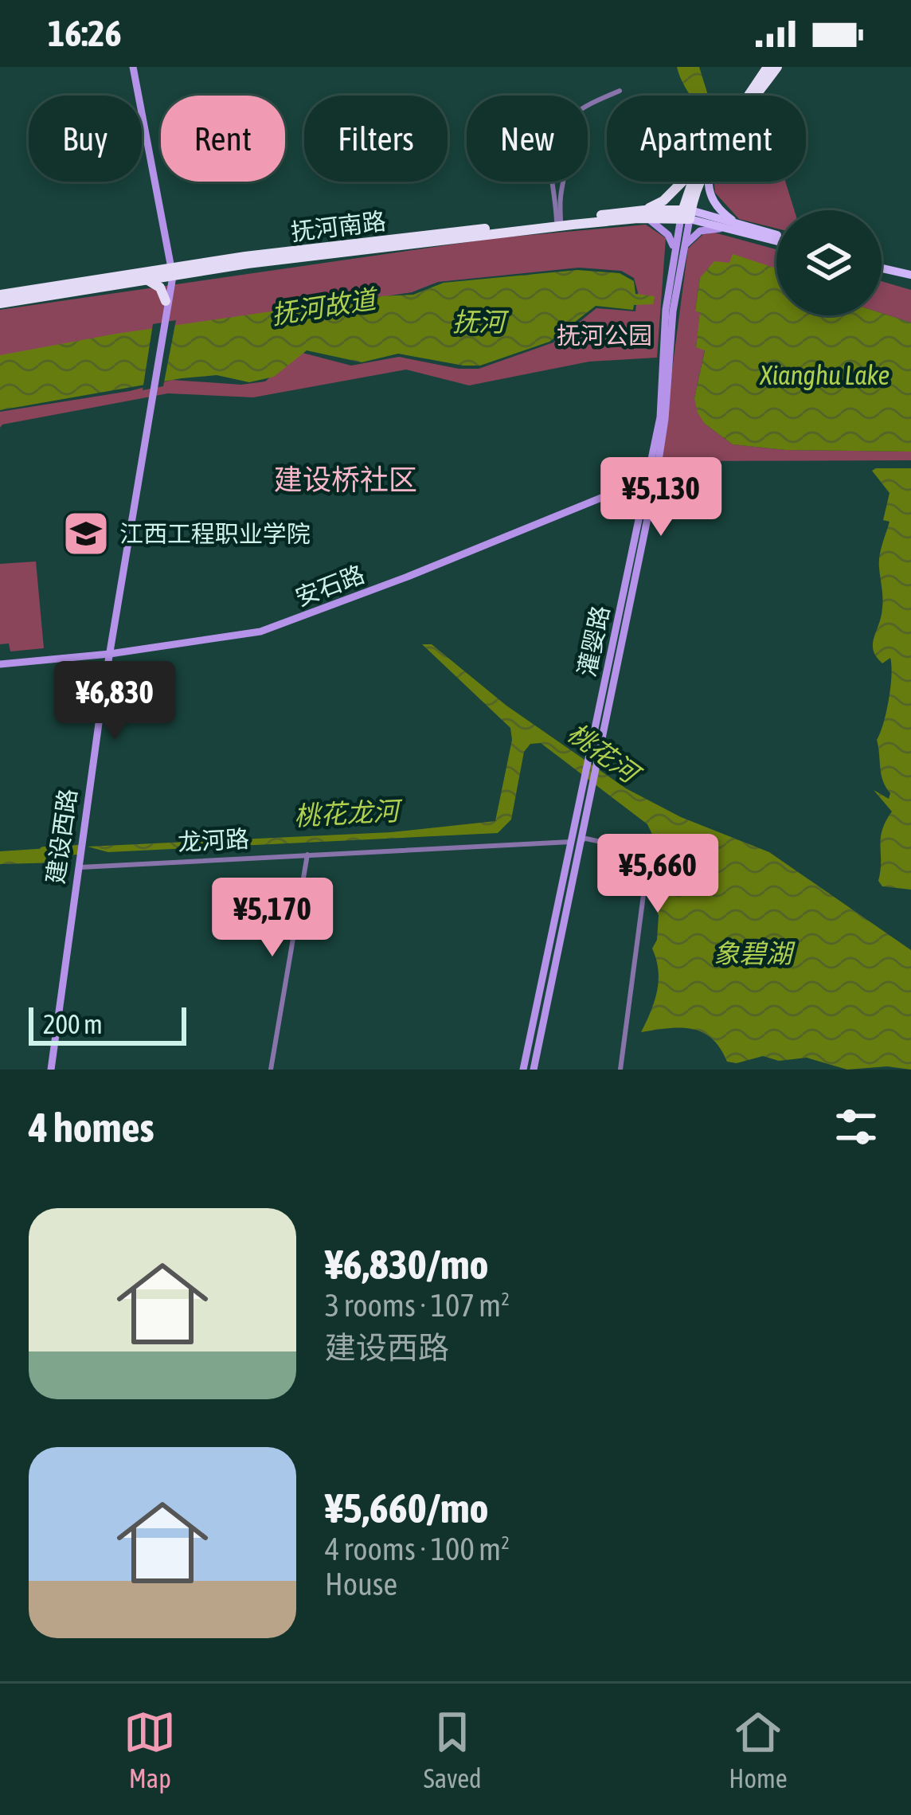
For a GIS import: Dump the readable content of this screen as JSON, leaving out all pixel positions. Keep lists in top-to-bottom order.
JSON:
{
  "streets": {
    "highway": ["抚河南路"],
    "main road": ["安石路", "灌婴路", "建设西路"],
    "street": ["龙河路"]
  },
  "crossings": [
    ["抚河南路", "灌婴路"],
    ["抚河南路", "建设西路"],
    ["安石路", "灌婴路"],
    ["安石路", "建设西路"],
    ["灌婴路", "龙河路"],
    ["建设西路", "龙河路"]
  ],
  "districts": ["建设桥社区"],
  "water": [
    "抚河故道",
    "抚河",
    "Xianghu Lake",
    "桃花河",
    "桃花龙河",
    "象碧湖"
  ],
  "parks": ["抚河公园"],
  "places": {
    "school or university": ["江西工程职业学院"]
  },
  "scale_bar": "200 m",
  "page": {
    "status": "16:26",
    "chip": [
      "Buy",
      "Rent",
      "Filters",
      "New",
      "Apartment"
    ],
    "price": [
      "¥5,130",
      "¥6,830",
      "¥5,660",
      "¥5,170"
    ],
    "scale": "200 m",
    "heading": "4 homes",
    "list": [
      {
        "name": "¥6,830/mo",
        "note": "3 rooms · 107 m² · 建设西路"
      },
      {
        "name": "¥5,660/mo",
        "note": "4 rooms · 100 m² · House"
      }
    ],
    "tabs": ["Map", "Saved", "Home"]
  }
}
